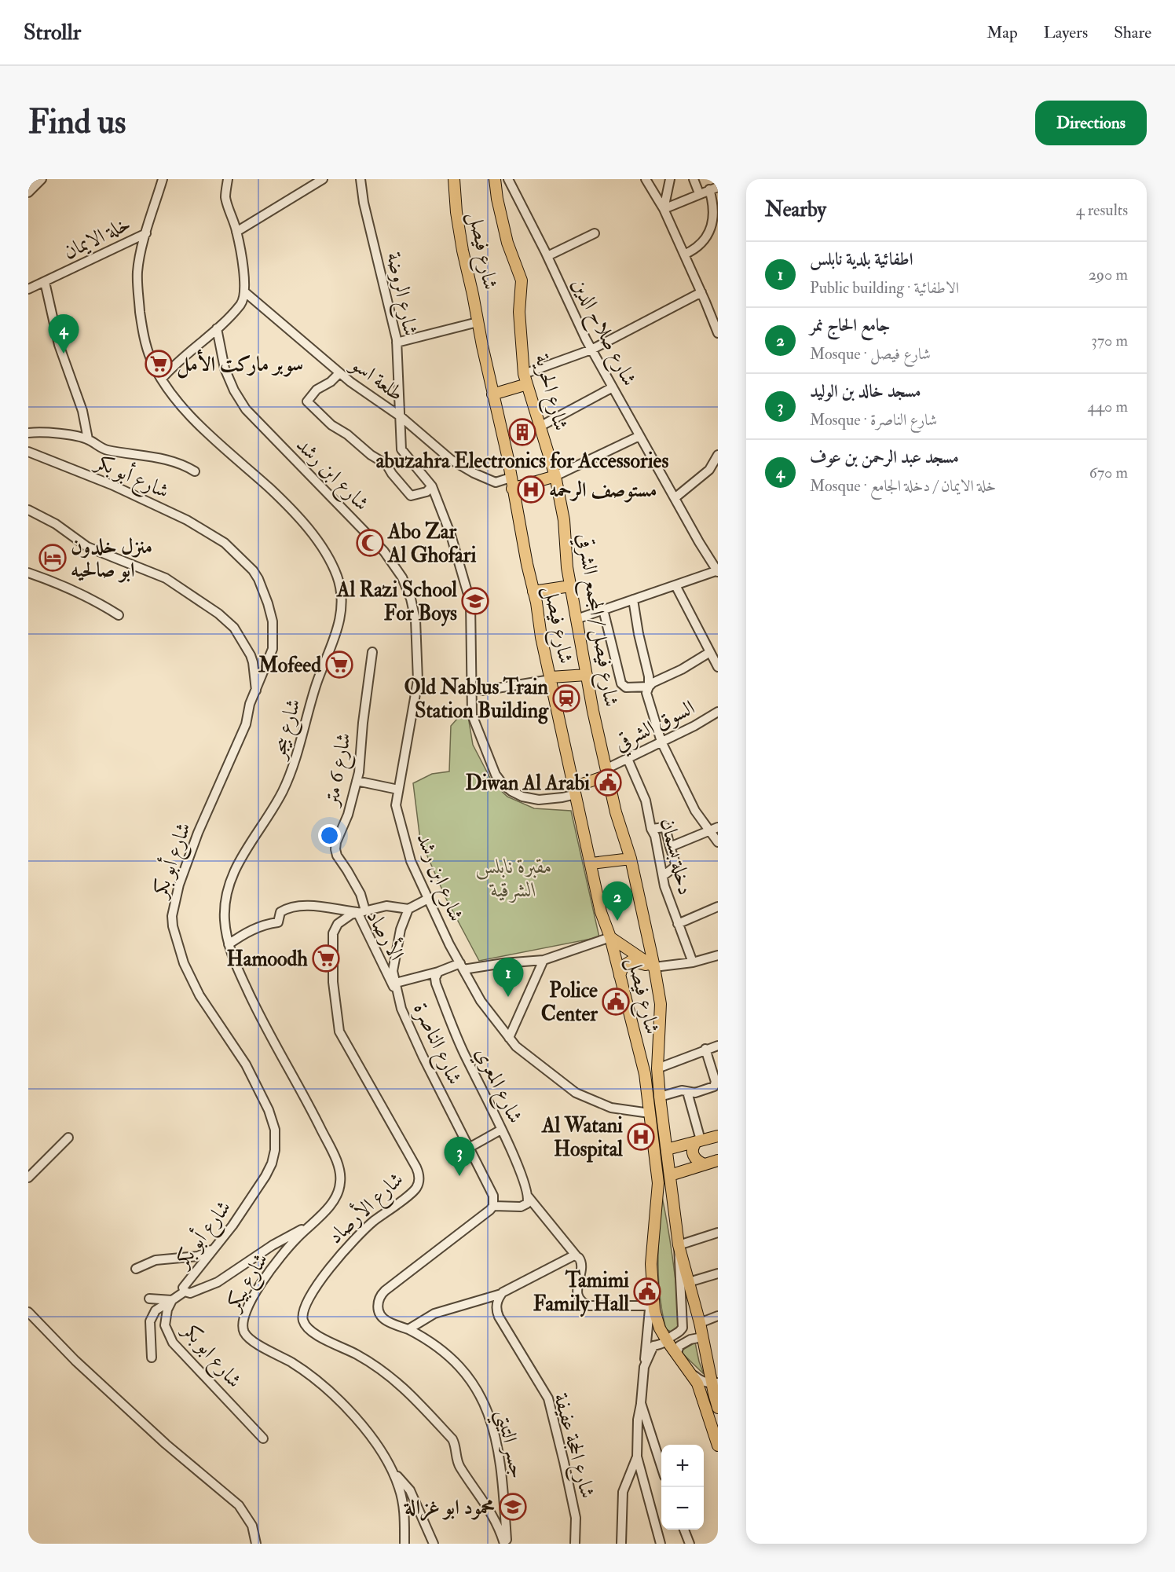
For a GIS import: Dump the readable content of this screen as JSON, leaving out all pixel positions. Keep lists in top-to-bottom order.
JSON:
{
  "streets": {
    "main road": ["شارع فيصل", "شارع الحرية", "شارع فيصل / المجمع الشرقي"],
    "street": [
      "خلة الايمان",
      "شارع الروضة",
      "شارع صلاح الدين",
      "طلعة اسو",
      "شارع ابن رشد",
      "شارع أبو بكر",
      "السوق الشرقي",
      "شارع بيجر",
      "شارع 6 متر",
      "دخلة بسمان",
      "الأرصاد",
      "شارع الناصرة",
      "شارع المعري",
      "شارع الأرصاد",
      "شارع بيكر",
      "شارع ابو بكر",
      "جسر التيتي",
      "شارع الحجة عفيفة"
    ]
  },
  "crossings": [
    ["خلة الايمان", "شارع بيجر"],
    ["شارع فيصل", "شارع الروضة"],
    ["شارع فيصل", "طلعة اسو"],
    ["شارع فيصل", "شارع ابن رشد"],
    ["شارع الروضة", "طلعة اسو"],
    ["شارع الحرية", "شارع فيصل / المجمع الشرقي"],
    ["شارع أبو بكر", "شارع بيكر"],
    ["شارع أبو بكر", "شارع ابو بكر"],
    ["شارع فيصل / المجمع الشرقي", "السوق الشرقي"],
    ["السوق الشرقي", "دخلة بسمان"],
    ["شارع بيجر", "الأرصاد"],
    ["شارع بيجر", "شارع بيكر"],
    ["شارع 6 متر", "الأرصاد"],
    ["شارع 6 متر", "شارع الأرصاد"],
    ["الأرصاد", "شارع الناصرة"],
    ["الأرصاد", "شارع الأرصاد"],
    ["شارع الناصرة", "شارع الأرصاد"],
    ["شارع الناصرة", "جسر التيتي"],
    ["شارع الأرصاد", "جسر التيتي"]
  ],
  "parks": ["مقبرة نابلس الشرقية"],
  "places": {
    "supermarket": ["سوبر ماركت الأمل", "Mofeed", "Hamoodh"],
    "building": ["abuzahra Electronics for Accessories"],
    "hospital": ["مستوصف الرحمه", "Al Watani Hospital"],
    "mosque": ["Abo Zar Al Ghofari"],
    "hotel": ["منزل خلدون ابو صالحيه"],
    "school or university": ["Al Razi School For Boys", "محمود ابو غزالة"],
    "station": ["Old Nablus Train Station Building"],
    "public building": ["Diwan Al Arabi", "Police Center", "Tamimi Family Hall"]
  },
  "page": {
    "header": "Strollr",
    "nav": ["Map", "Layers", "Share"],
    "buttons": "Directions",
    "title": "Find us",
    "heading": ["Nearby", "4 results"],
    "list": [
      {
        "mark": "1",
        "name": "اطفائية بلدية نابلس",
        "note": "Public building · الاطفائية",
        "value": "290 m"
      },
      {
        "mark": "2",
        "name": "جامع الحاج نمر",
        "note": "Mosque · شارع فيصل",
        "value": "370 m"
      },
      {
        "mark": "3",
        "name": "مسجد خالد بن الوليد",
        "note": "Mosque · شارع الناصرة",
        "value": "440 m"
      },
      {
        "mark": "4",
        "name": "مسجد عبد الرحمن بن عوف",
        "note": "Mosque · خلة الايمان / دخلة الجامع",
        "value": "670 m"
      }
    ],
    "pins": [
      "4",
      "2",
      "1",
      "3"
    ],
    "map_buttons": ["+", "−"]
  }
}
